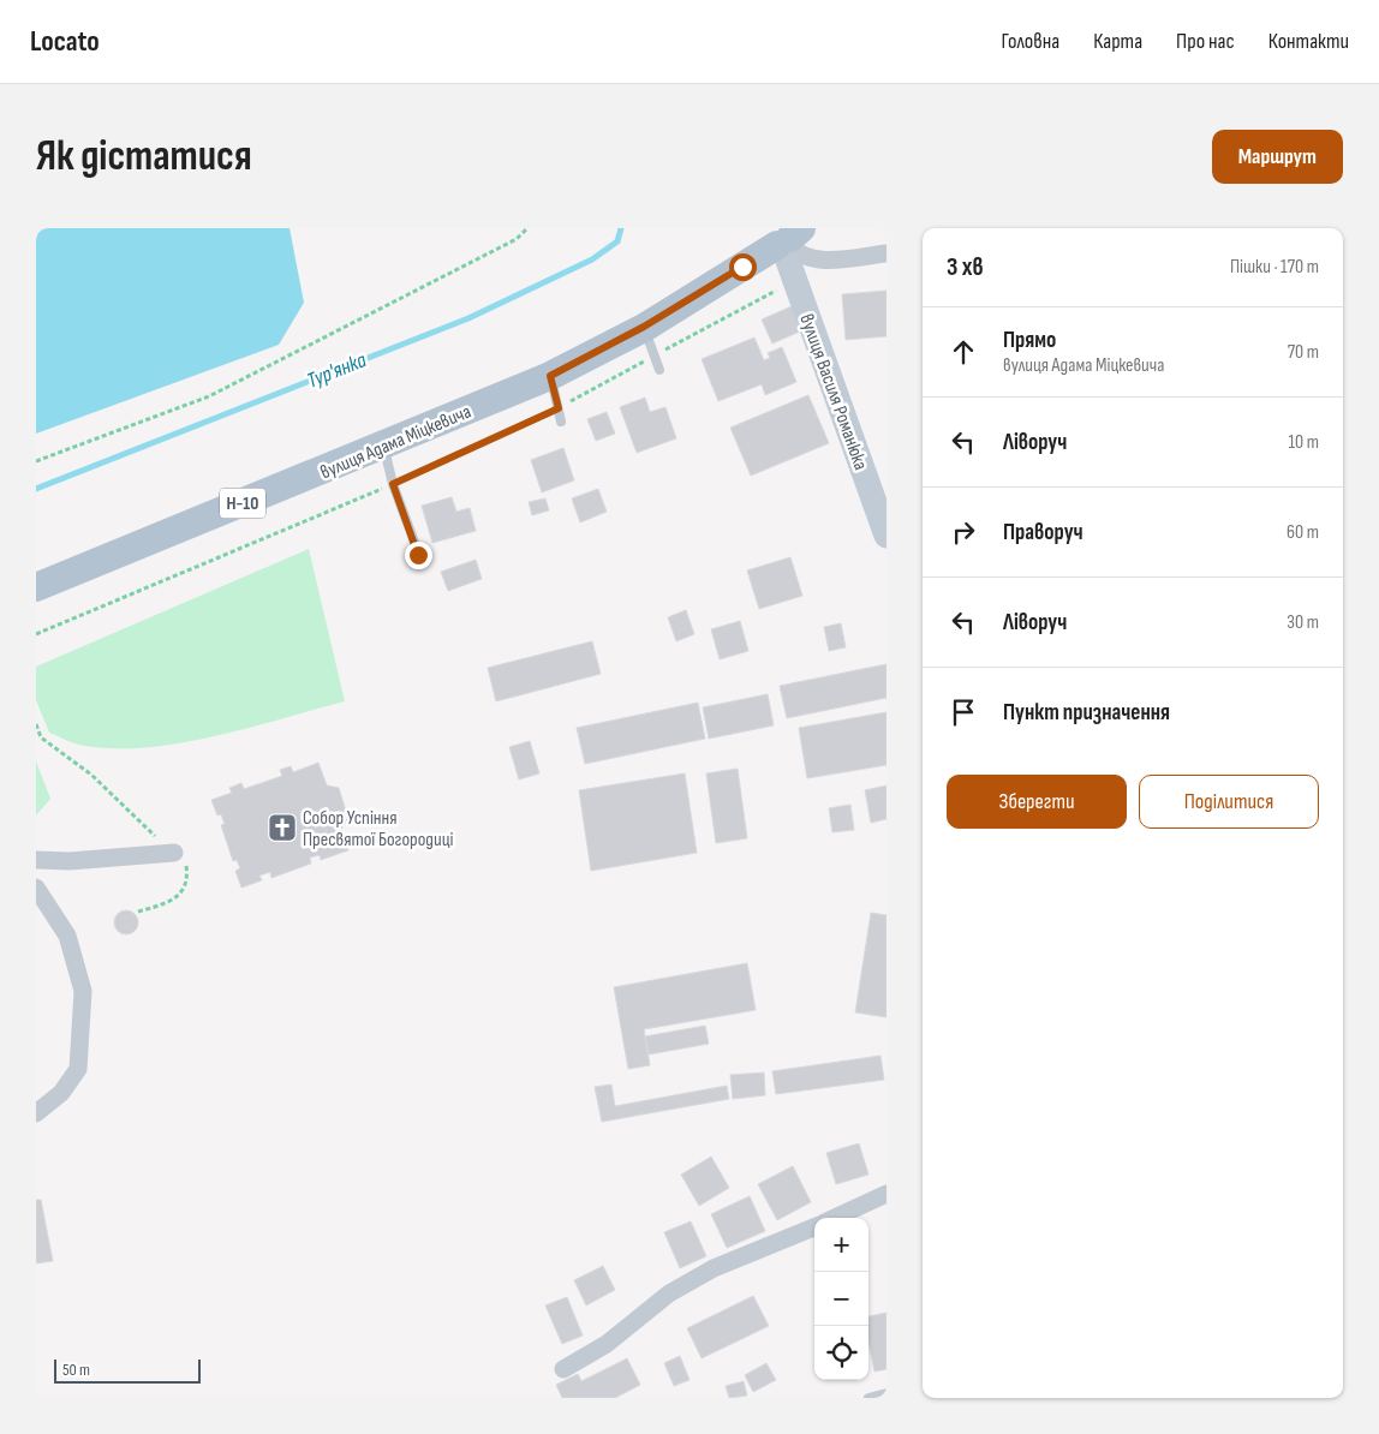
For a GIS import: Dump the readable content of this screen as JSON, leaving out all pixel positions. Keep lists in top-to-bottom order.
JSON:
{
  "streets": {
    "main road": ["вулиця Адама Міцкевича", "Н-10"],
    "street": ["вулиця Василя Романюка"]
  },
  "crossings": [
    ["вулиця Василя Романюка", "вулиця Адама Міцкевича"]
  ],
  "water": ["Тур'янка"],
  "places": {
    "church": ["Собор Успіння Пресвятої Богородиці"]
  },
  "scale_bar": "50 m",
  "page": {
    "header": "Locato",
    "nav": [
      "Головна",
      "Карта",
      "Про нас",
      "Контакти"
    ],
    "buttons": [
      "Маршрут",
      ["Зберегти", "Поділитися"]
    ],
    "title": "Як дістатися",
    "heading": ["3 хв", "Пішки · 170 m"],
    "list": [
      ["Прямо", "вулиця Адама Міцкевича", "70 m"],
      ["Ліворуч", "10 m"],
      ["Праворуч", "60 m"],
      ["Ліворуч", "30 m"],
      "Пункт призначення"
    ],
    "map_buttons": ["+", "−"],
    "scale": "50 m"
  }
}
